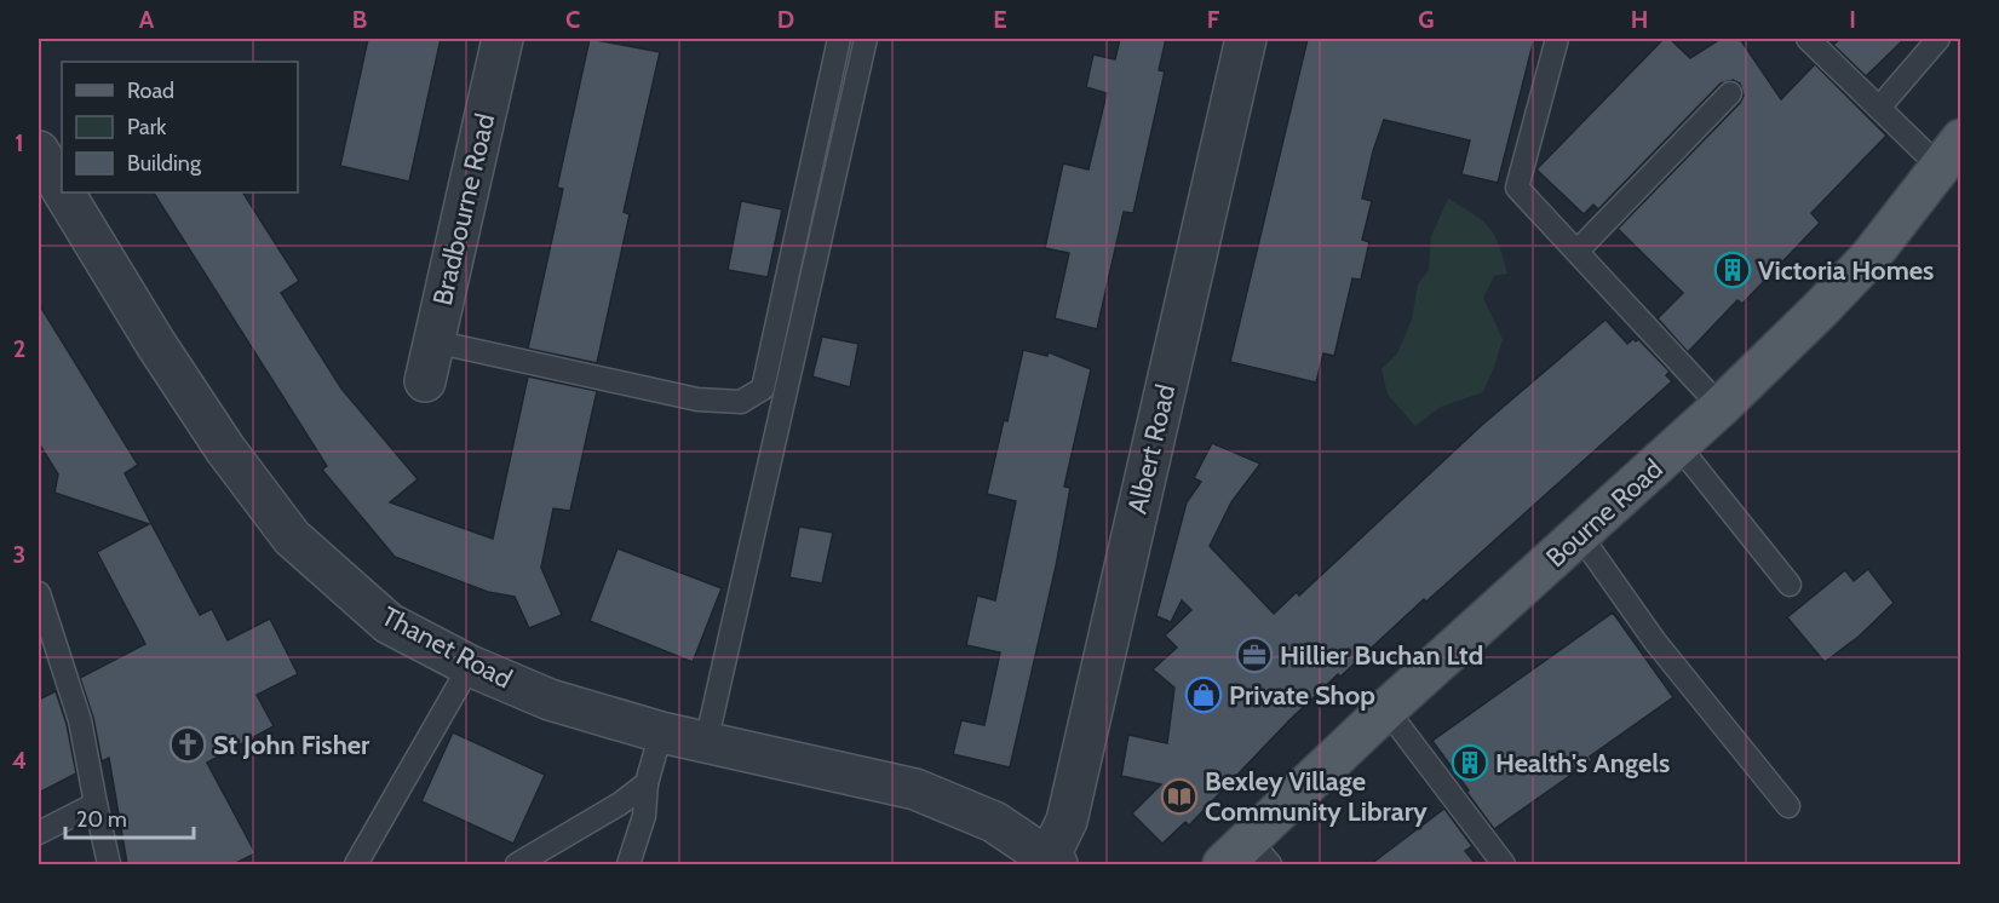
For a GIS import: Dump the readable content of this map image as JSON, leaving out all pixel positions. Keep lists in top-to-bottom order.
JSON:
{
  "streets": {
    "main road": ["Bourne Road"],
    "street": ["Bradbourne Road", "Albert Road", "Thanet Road"]
  },
  "crossings": [
    ["Albert Road", "Thanet Road"]
  ],
  "places": {
    "building": ["Victoria Homes", "Health's Angels"],
    "office": ["Hillier Buchan Ltd"],
    "shop": ["Private Shop"],
    "church": ["St John Fisher"],
    "library": ["Bexley Village Community Library"]
  },
  "legend": ["Road", "Park", "Building"],
  "scale_bar": "20 m",
  "grid": {
    "columns": [
      "A",
      "B",
      "C",
      "D",
      "E",
      "F",
      "G",
      "H",
      "I"
    ],
    "rows": [
      "1",
      "2",
      "3",
      "4"
    ]
  }
}
